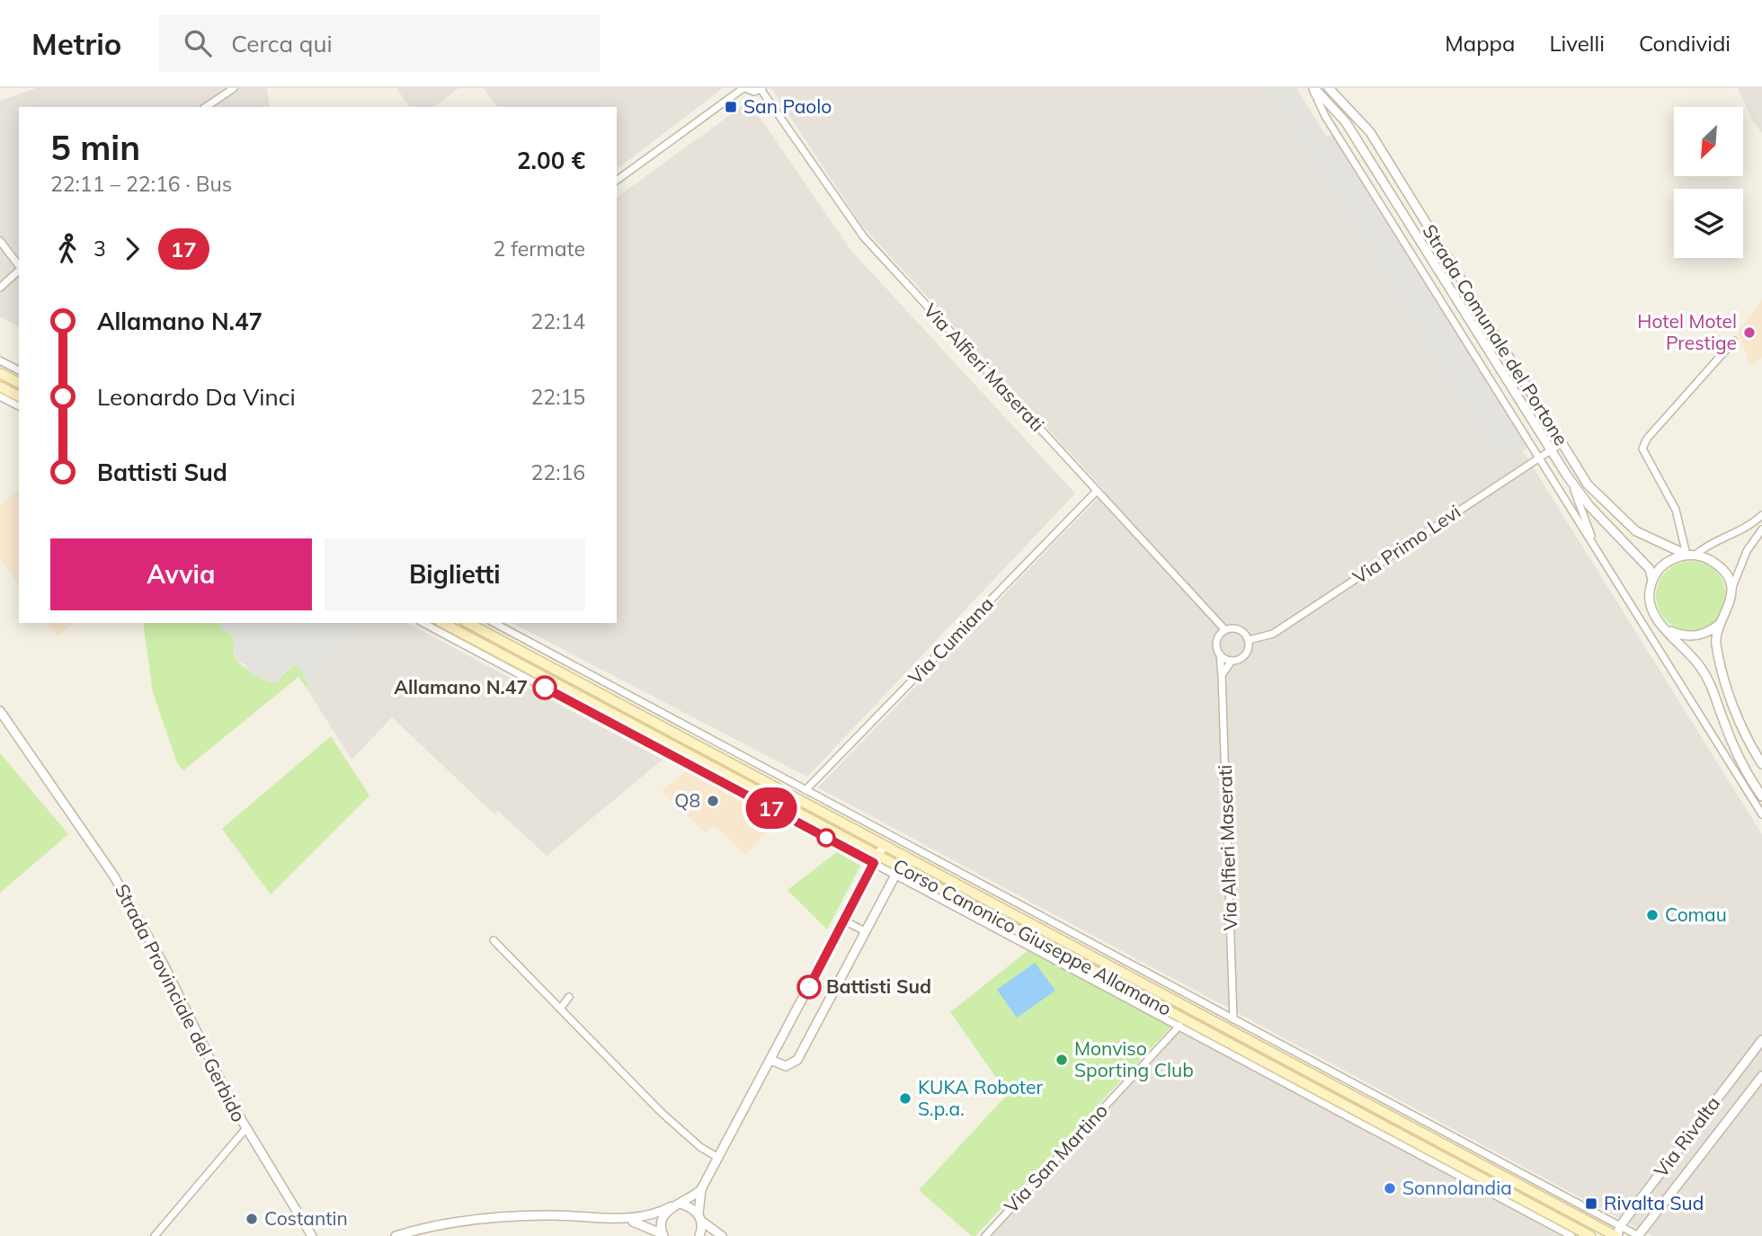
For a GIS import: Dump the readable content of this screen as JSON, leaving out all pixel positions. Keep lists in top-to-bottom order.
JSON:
{
  "streets": {
    "main road": ["Corso Canonico Giuseppe Allamano"],
    "street": [
      "Strada Comunale del Portone",
      "Via Alfieri Maserati",
      "Via Primo Levi",
      "Via Cumiana",
      "Strada Provinciale del Gerbido",
      "Via Rivalta",
      "Via San Martino"
    ]
  },
  "crossings": [
    ["Strada Comunale del Portone", "Via Primo Levi"],
    ["Via Alfieri Maserati", "Via Primo Levi"],
    ["Via Alfieri Maserati", "Via Cumiana"],
    ["Via Alfieri Maserati", "Corso Canonico Giuseppe Allamano"],
    ["Via Cumiana", "Corso Canonico Giuseppe Allamano"],
    ["Corso Canonico Giuseppe Allamano", "Via Rivalta"],
    ["Corso Canonico Giuseppe Allamano", "Via San Martino"]
  ],
  "places": {
    "transit": ["San Paolo", "Rivalta Sud"],
    "other": [
      "Hotel Motel Prestige",
      "Allamano N.47",
      "Q8",
      "Comau",
      "Battisti Sud",
      "Monviso Sporting Club",
      "KUKA Roboter S.p.a.",
      "Sonnolandia",
      "Costantin"
    ]
  },
  "lines": ["bus line 17"],
  "north": "bottom left",
  "page": {
    "header": "Metrio",
    "search": "Cerca qui",
    "nav": ["Mappa", "Livelli", "Condividi"],
    "on_map": "17",
    "heading": ["5 min", "22:11 – 22:16 · Bus", "2.00 €"],
    "legs": ["3", "17", "2 fermate"],
    "list": [
      {
        "name": "Allamano N.47",
        "value": "22:14"
      },
      {
        "name": "Leonardo Da Vinci",
        "value": "22:15"
      },
      {
        "name": "Battisti Sud",
        "value": "22:16"
      }
    ],
    "buttons": ["Avvia", "Biglietti"]
  }
}
